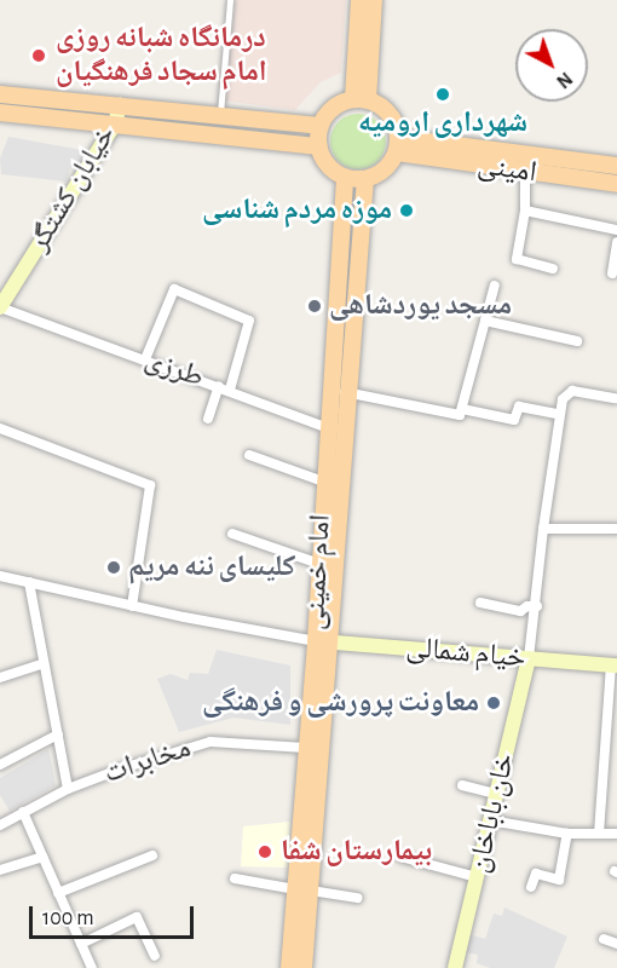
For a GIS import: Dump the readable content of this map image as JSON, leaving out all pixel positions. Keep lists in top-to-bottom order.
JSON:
{
  "streets": {
    "main road": ["امینی", "امام خمینی"],
    "street": [
      "خیابان کشتگر",
      "طرزی",
      "خیام شمالی",
      "مخابرات",
      "خان باباخان"
    ]
  },
  "crossings": [
    ["امینی", "امام خمینی"],
    ["خیابان کشتگر", "طرزی"],
    ["طرزی", "امام خمینی"],
    ["امام خمینی", "خیام شمالی"],
    ["امام خمینی", "مخابرات"],
    ["خیام شمالی", "خان باباخان"]
  ],
  "places": [
    "درمانگاه شبانه روزی امام سجاد فرهنگیان",
    "شهرداری ارومیه",
    "موزه مردم شناسی",
    "مسجد یوردشاهی",
    "کلیسای ننه مریم",
    "معاونت پرورشی و فرهنگی",
    "بیمارستان شفا"
  ],
  "scale_bar": "100 m",
  "north": "bottom right"
}
